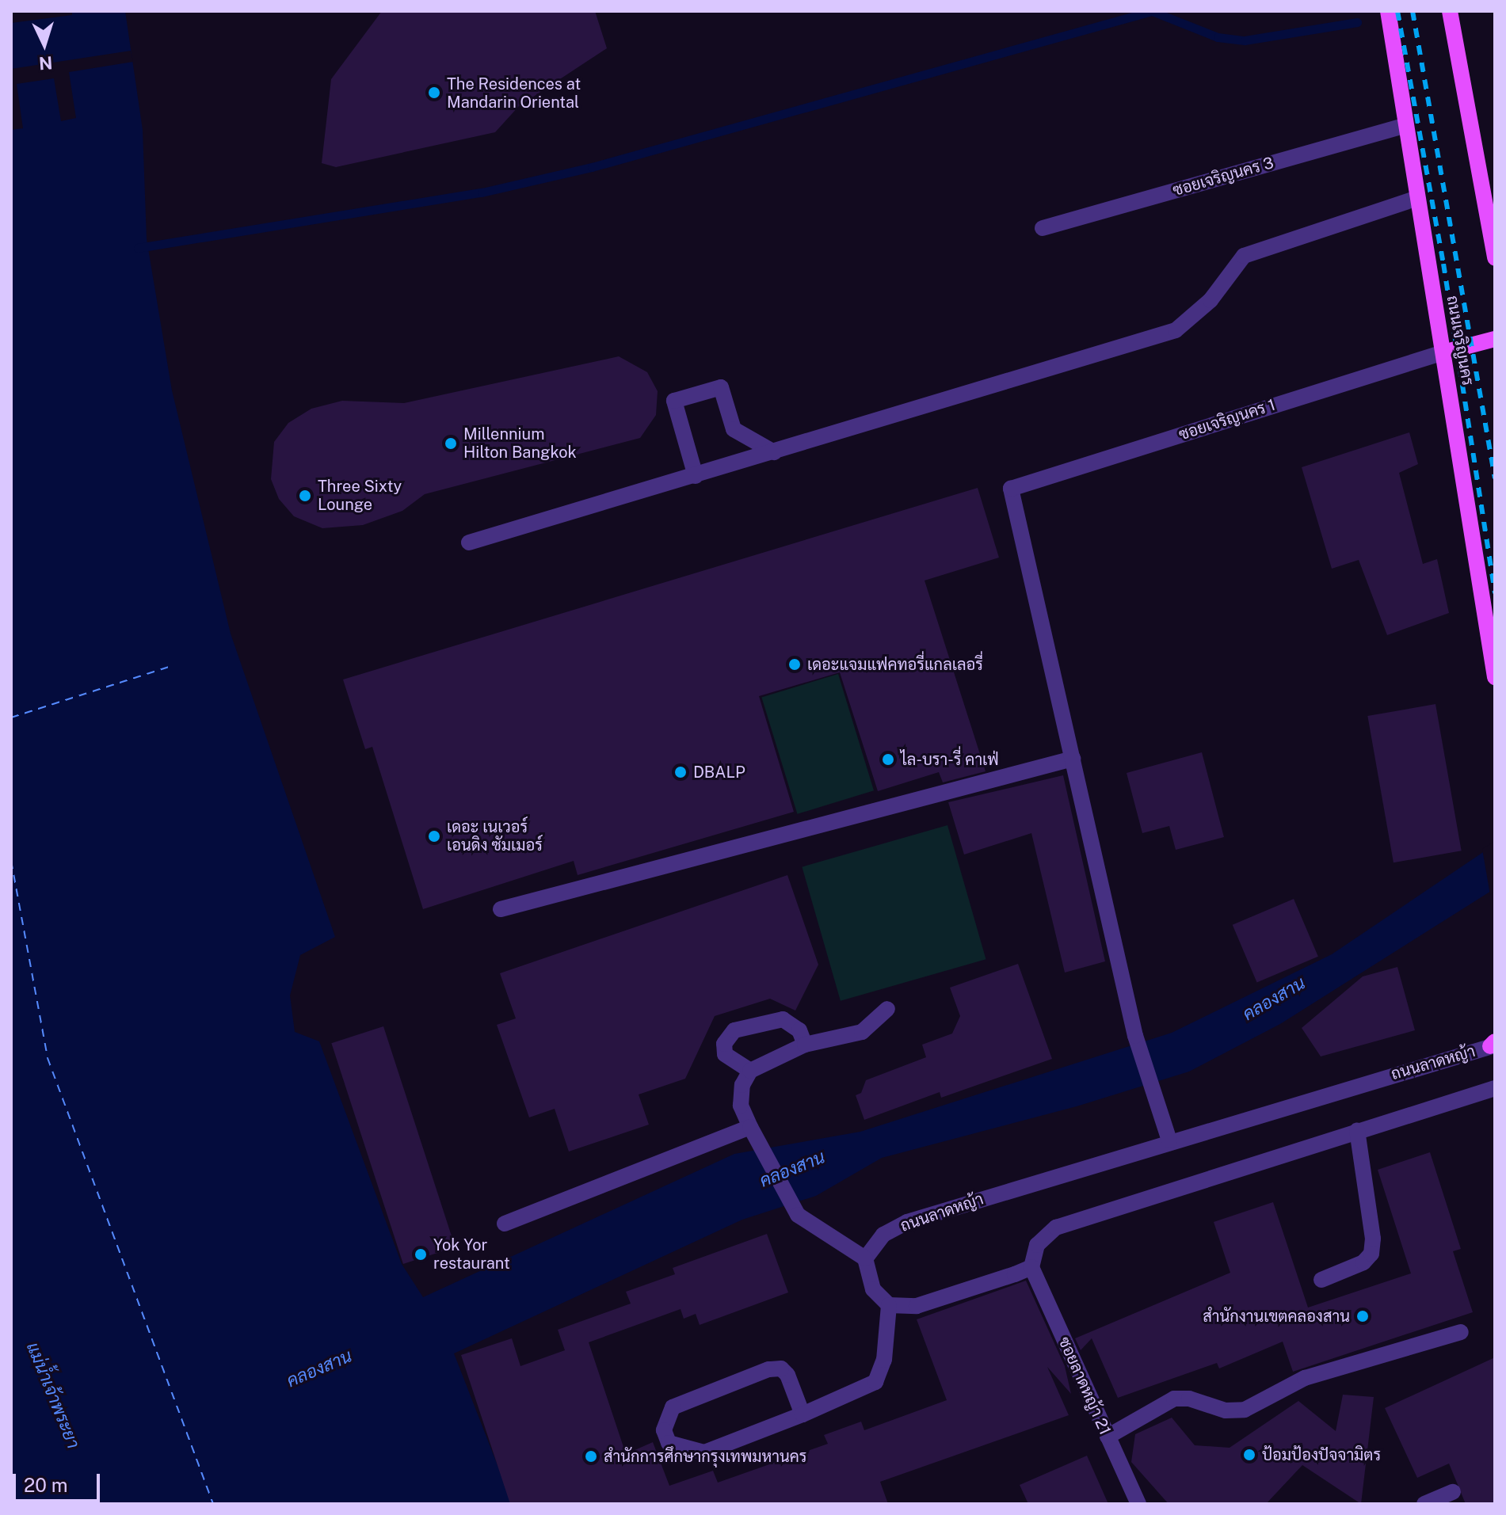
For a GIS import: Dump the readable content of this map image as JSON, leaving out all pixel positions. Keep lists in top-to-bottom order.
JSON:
{
  "streets": {
    "main road": ["ถนนเจริญนคร"],
    "street": [
      "ซอยเจริญนคร 3",
      "ซอยเจริญนคร 1",
      "ถนนลาดหญ้า",
      "ซอยลาดหญ้า 21"
    ]
  },
  "crossings": [
    ["ซอยเจริญนคร 3", "ถนนเจริญนคร"],
    ["ถนนเจริญนคร", "ซอยเจริญนคร 1"]
  ],
  "water": ["คลองสาน", "แม่น้ำเจ้าพระยา"],
  "places": [
    "The Residences at Mandarin Oriental",
    "Millennium Hilton Bangkok",
    "Three Sixty Lounge",
    "เดอะแจมแฟคทอรี่แกลเลอรี่",
    "ไล-บรา-รี่ คาเฟ่",
    "DBALP",
    "เดอะ เนเวอร์ เอนดิง ซัมเมอร์",
    "Yok Yor restaurant",
    "สำนักงานเขตคลองสาน",
    "ป้อมป้องปัจจามิตร",
    "สำนักการศึกษากรุงเทพมหานคร"
  ],
  "scale_bar": "20 m",
  "north": "bottom"
}
